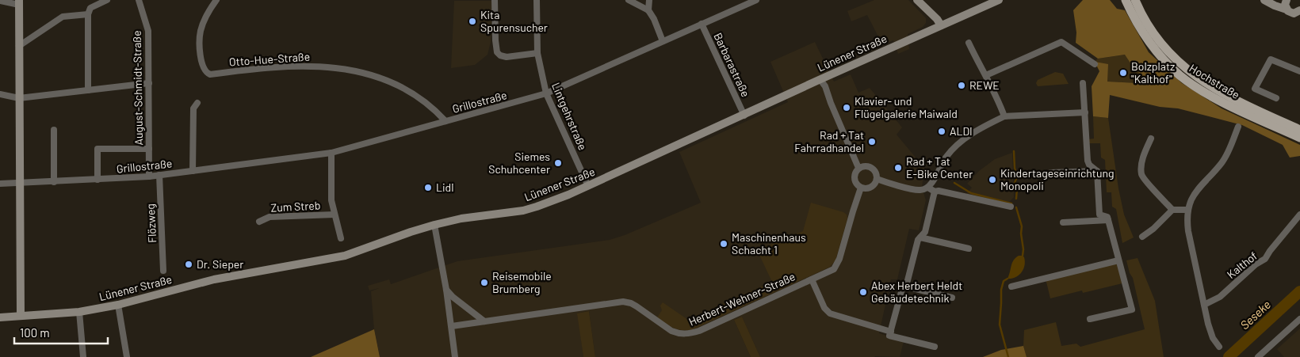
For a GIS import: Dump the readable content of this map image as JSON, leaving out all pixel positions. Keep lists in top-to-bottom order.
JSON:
{
  "streets": {
    "main road": ["Lünener Straße", "Hochstraße"],
    "street": [
      "Otto-Hue-Straße",
      "Barbarastraße",
      "August-Schmidt-Straße",
      "Grillostraße",
      "Lintgehrstraße",
      "Zum Streb",
      "Flözweg",
      "Kalthof",
      "Herbert-Wehner-Straße"
    ]
  },
  "crossings": [
    ["Lünener Straße", "Barbarastraße"],
    ["Lünener Straße", "Lintgehrstraße"],
    ["Otto-Hue-Straße", "Grillostraße"],
    ["Barbarastraße", "Grillostraße"],
    ["August-Schmidt-Straße", "Grillostraße"],
    ["Grillostraße", "Lintgehrstraße"],
    ["Grillostraße", "Zum Streb"],
    ["Grillostraße", "Flözweg"]
  ],
  "water": ["Seseke"],
  "places": [
    "Kita Spurensucher",
    "Bolzplatz \"Kalthof\"",
    "REWE",
    "Klavier- und Flügelgalerie Maiwald",
    "ALDI",
    "Rad + Tat Fahrradhandel",
    "Siemes Schuhcenter",
    "Rad + Tat E-Bike Center",
    "Kindertageseinrichtung Monopoli",
    "Lidl",
    "Maschinenhaus Schacht 1",
    "Dr. Sieper",
    "Reisemobile Brumberg",
    "Abex Herbert Heldt Gebäudetechnik"
  ],
  "scale_bar": "100 m"
}
